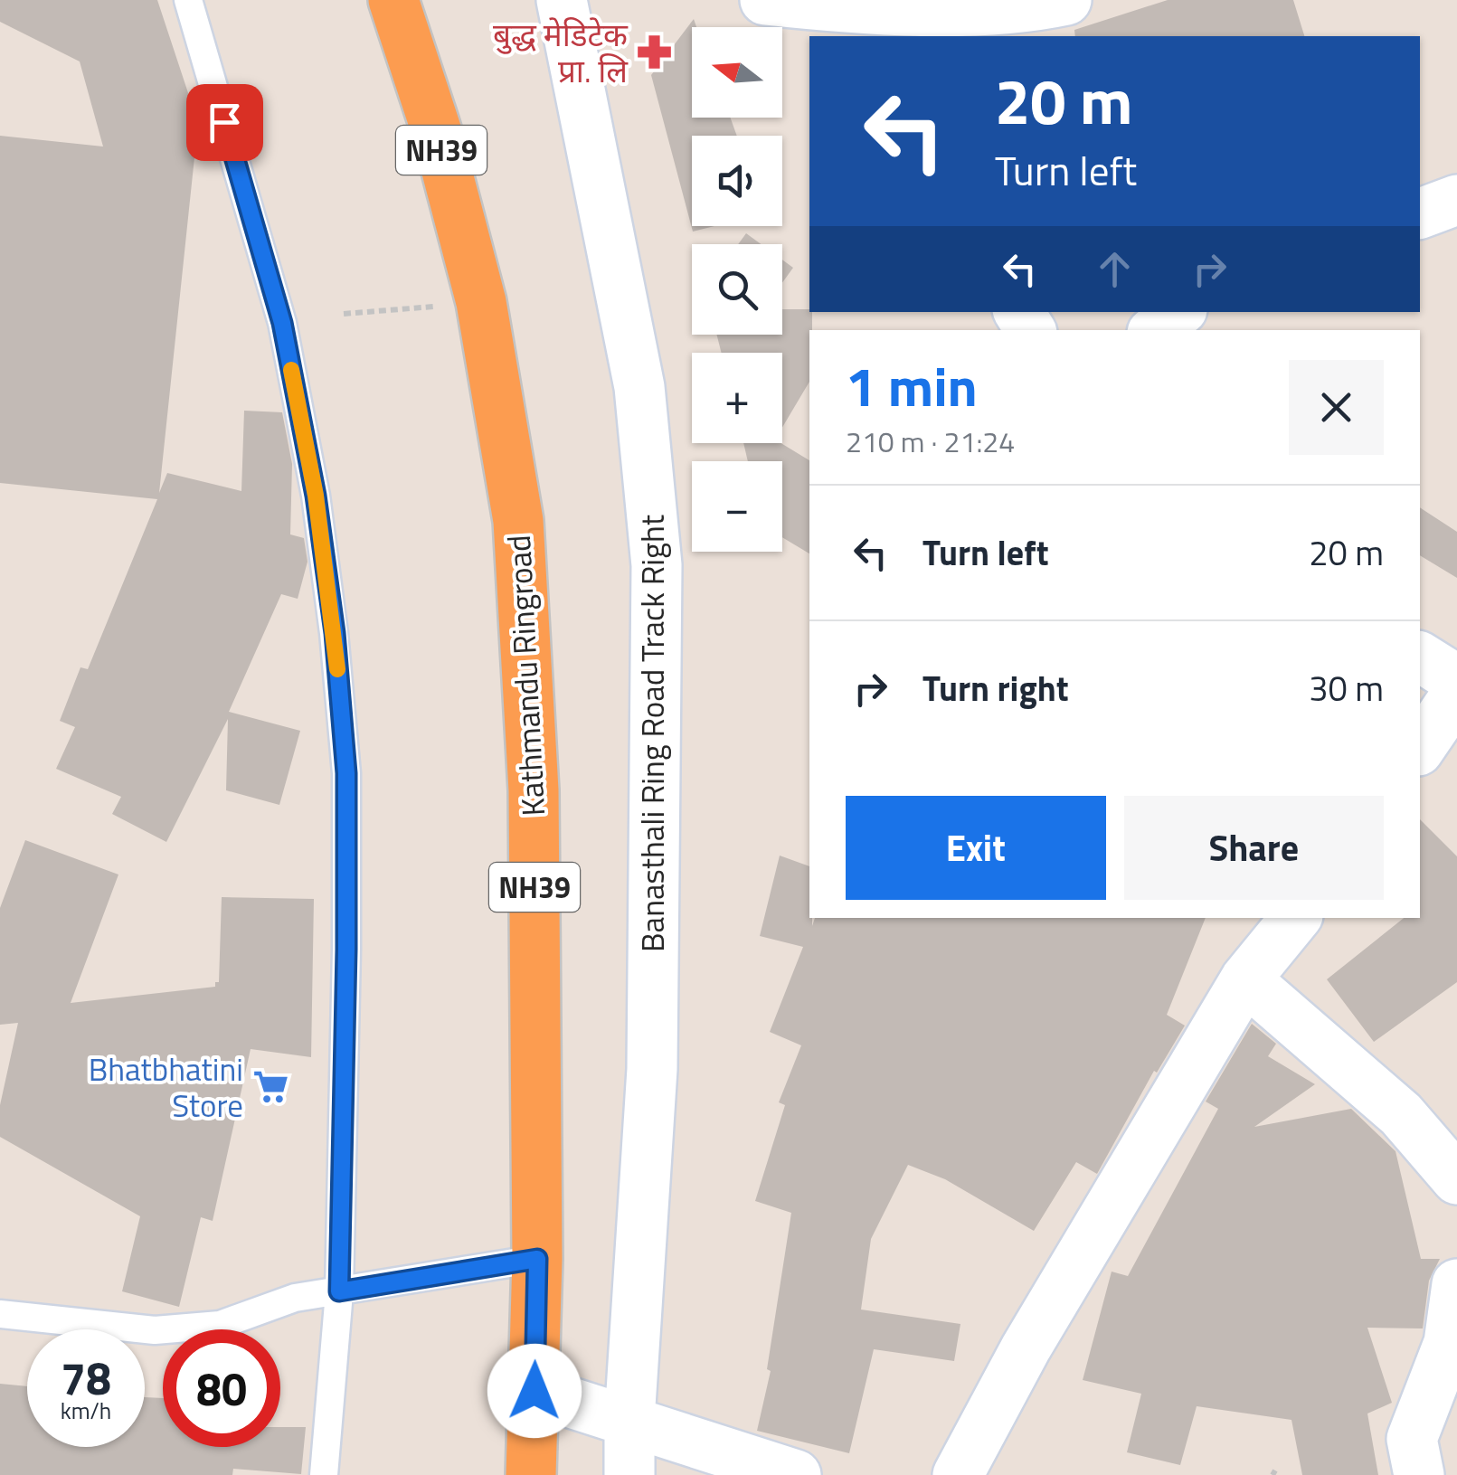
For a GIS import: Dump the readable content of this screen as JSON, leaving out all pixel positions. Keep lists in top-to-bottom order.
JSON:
{
  "streets": {
    "highway": ["NH39", "Kathmandu Ringroad"],
    "street": ["Banasthali Ring Road Track Right"]
  },
  "places": {
    "pharmacy": ["बुद्ध मेडिटेक प्रा. लि"],
    "supermarket": ["Bhatbhatini Store"]
  },
  "north": "left",
  "page": {
    "map_buttons": ["+", "−"],
    "turn": ["20 m", "Turn left"],
    "heading": ["1 min", "210 m · 21:24"],
    "list": [
      {
        "name": "Turn left",
        "value": "20 m"
      },
      {
        "name": "Turn right",
        "value": "30 m"
      }
    ],
    "buttons": ["Exit", "Share"],
    "speed": "78 km/h",
    "limit": "80"
  }
}
